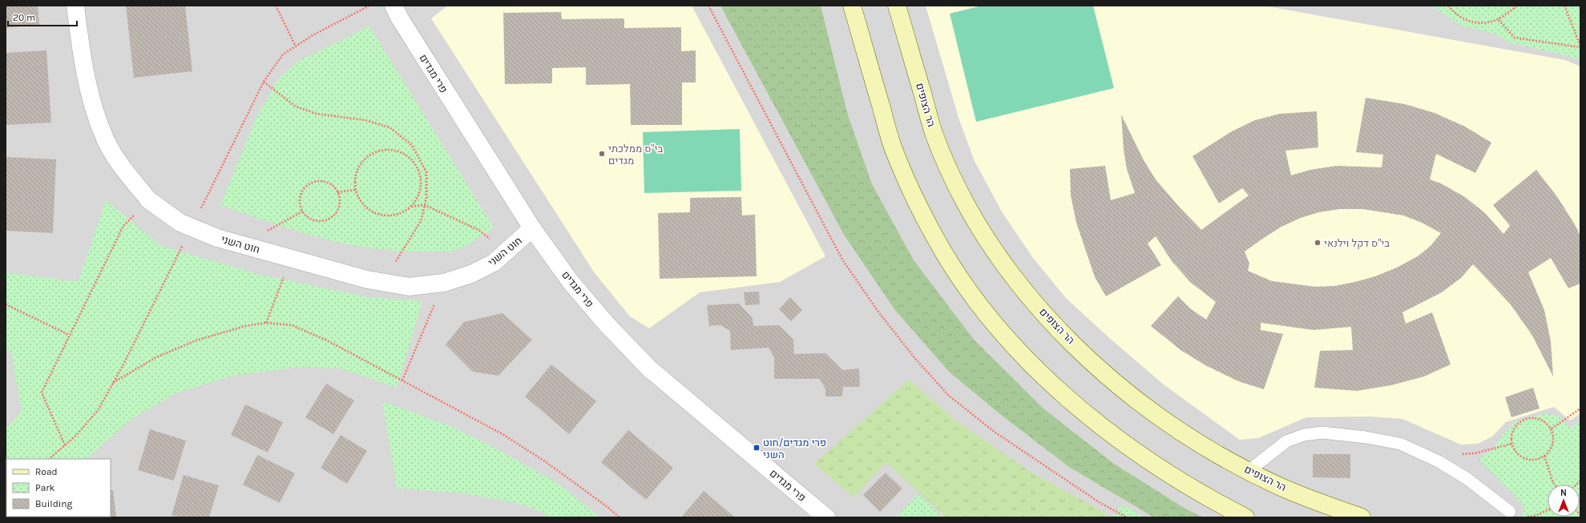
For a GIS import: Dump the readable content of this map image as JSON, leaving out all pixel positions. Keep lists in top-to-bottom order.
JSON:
{
  "streets": {
    "main road": ["הר הצופים"],
    "street": ["פרי מגדים", "חוט השני"]
  },
  "crossings": [
    ["פרי מגדים", "חוט השני"]
  ],
  "places": {
    "other": ["בי\"ס ממלכתי מגדים", "בי\"ס דקל וילנאי"],
    "transit": ["פרי מגדים/חוט השני"]
  },
  "legend": ["Road", "Park", "Building"],
  "scale_bar": "20 m",
  "north": "top"
}
